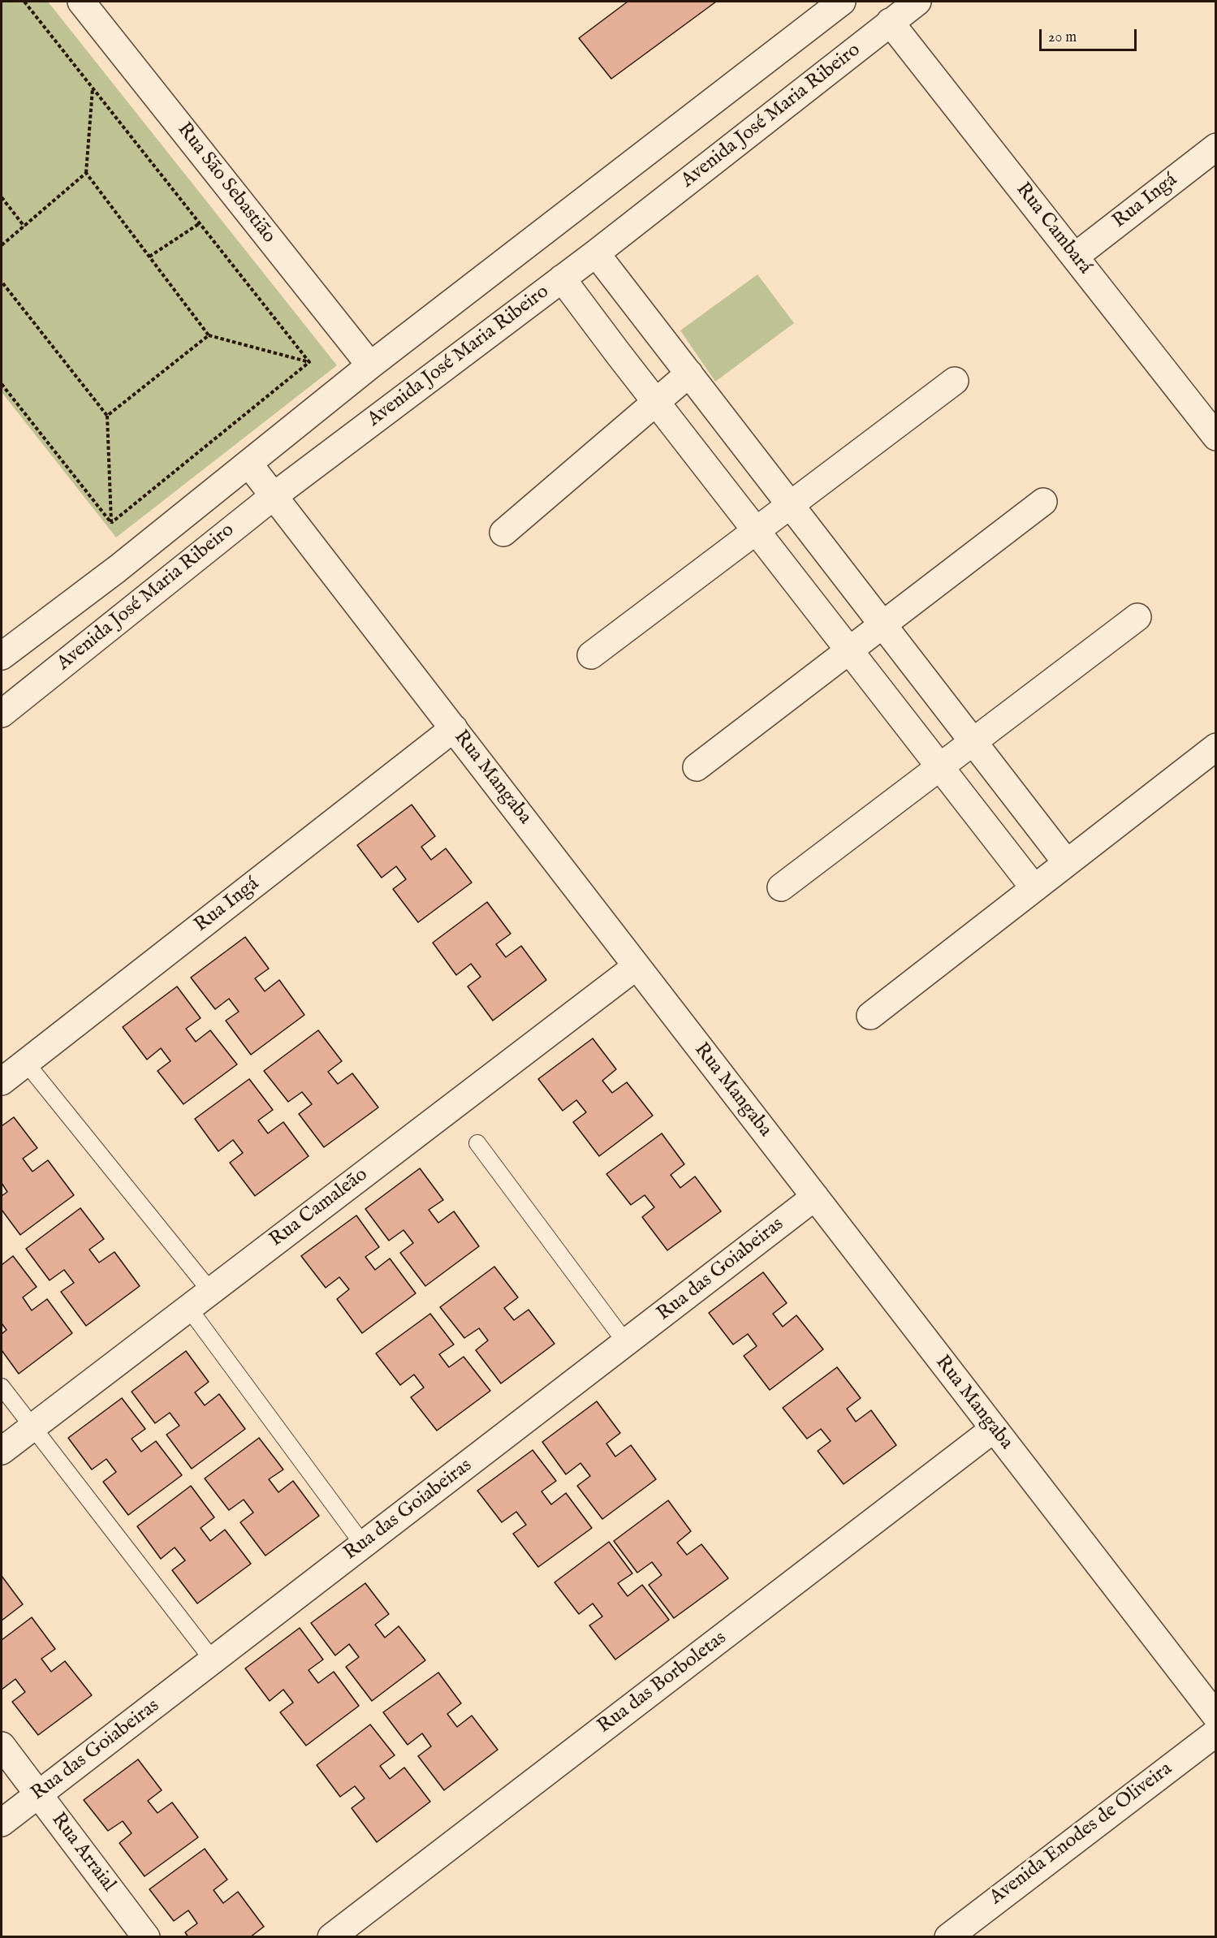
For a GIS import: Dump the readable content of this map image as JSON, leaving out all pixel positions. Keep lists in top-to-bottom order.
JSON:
{
  "streets": {
    "street": [
      "Avenida José Maria Ribeiro",
      "Rua São Sebastião",
      "Rua Ingá",
      "Rua Cambará",
      "Rua Mangaba",
      "Rua Camaleão",
      "Rua das Goiabeiras",
      "Rua das Borboletas",
      "Avenida Enodes de Oliveira",
      "Rua Arraial"
    ]
  },
  "crossings": [
    ["Avenida José Maria Ribeiro", "Rua São Sebastião"],
    ["Avenida José Maria Ribeiro", "Rua Cambará"],
    ["Avenida José Maria Ribeiro", "Rua Mangaba"],
    ["Rua Ingá", "Rua Cambará"],
    ["Rua Ingá", "Rua Mangaba"],
    ["Rua Mangaba", "Rua Camaleão"],
    ["Rua Mangaba", "Rua das Goiabeiras"],
    ["Rua Mangaba", "Rua das Borboletas"],
    ["Rua das Goiabeiras", "Rua Arraial"]
  ],
  "scale_bar": "20 m"
}
